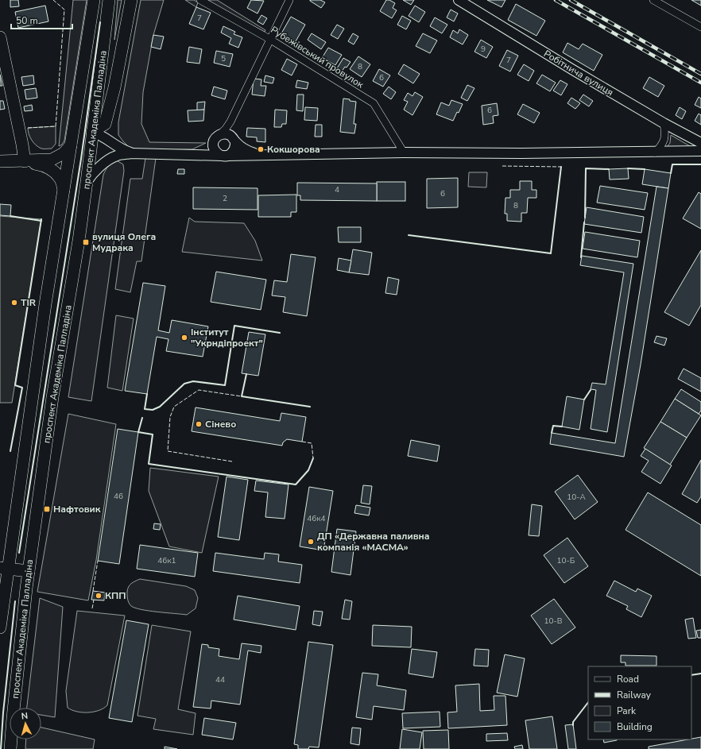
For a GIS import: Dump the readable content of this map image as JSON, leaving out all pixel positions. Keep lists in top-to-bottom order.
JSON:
{
  "streets": {
    "main road": ["проспект Академіка Палладіна"],
    "street": ["Рубежівський провулок", "Робітнича вулиця"]
  },
  "places": {
    "other": [
      "Кокшорова",
      "TIR",
      "Інститут \"Укрндіпроект\"",
      "Сінево",
      "ДП «Державна паливна компанія «МАСМА»",
      "КПП"
    ],
    "transit": ["вулиця Олега Мудрака", "Нафтовик"]
  },
  "house_numbers": [
    "7",
    "9",
    "5",
    "7",
    "8",
    "6",
    "6",
    "4",
    "6",
    "2",
    "8",
    "46",
    "10-А",
    "46к4",
    "46к1",
    "10-Б",
    "10-В",
    "44"
  ],
  "legend": [
    "Road",
    "Railway",
    "Park",
    "Building"
  ],
  "scale_bar": "50 m",
  "north": "top"
}
